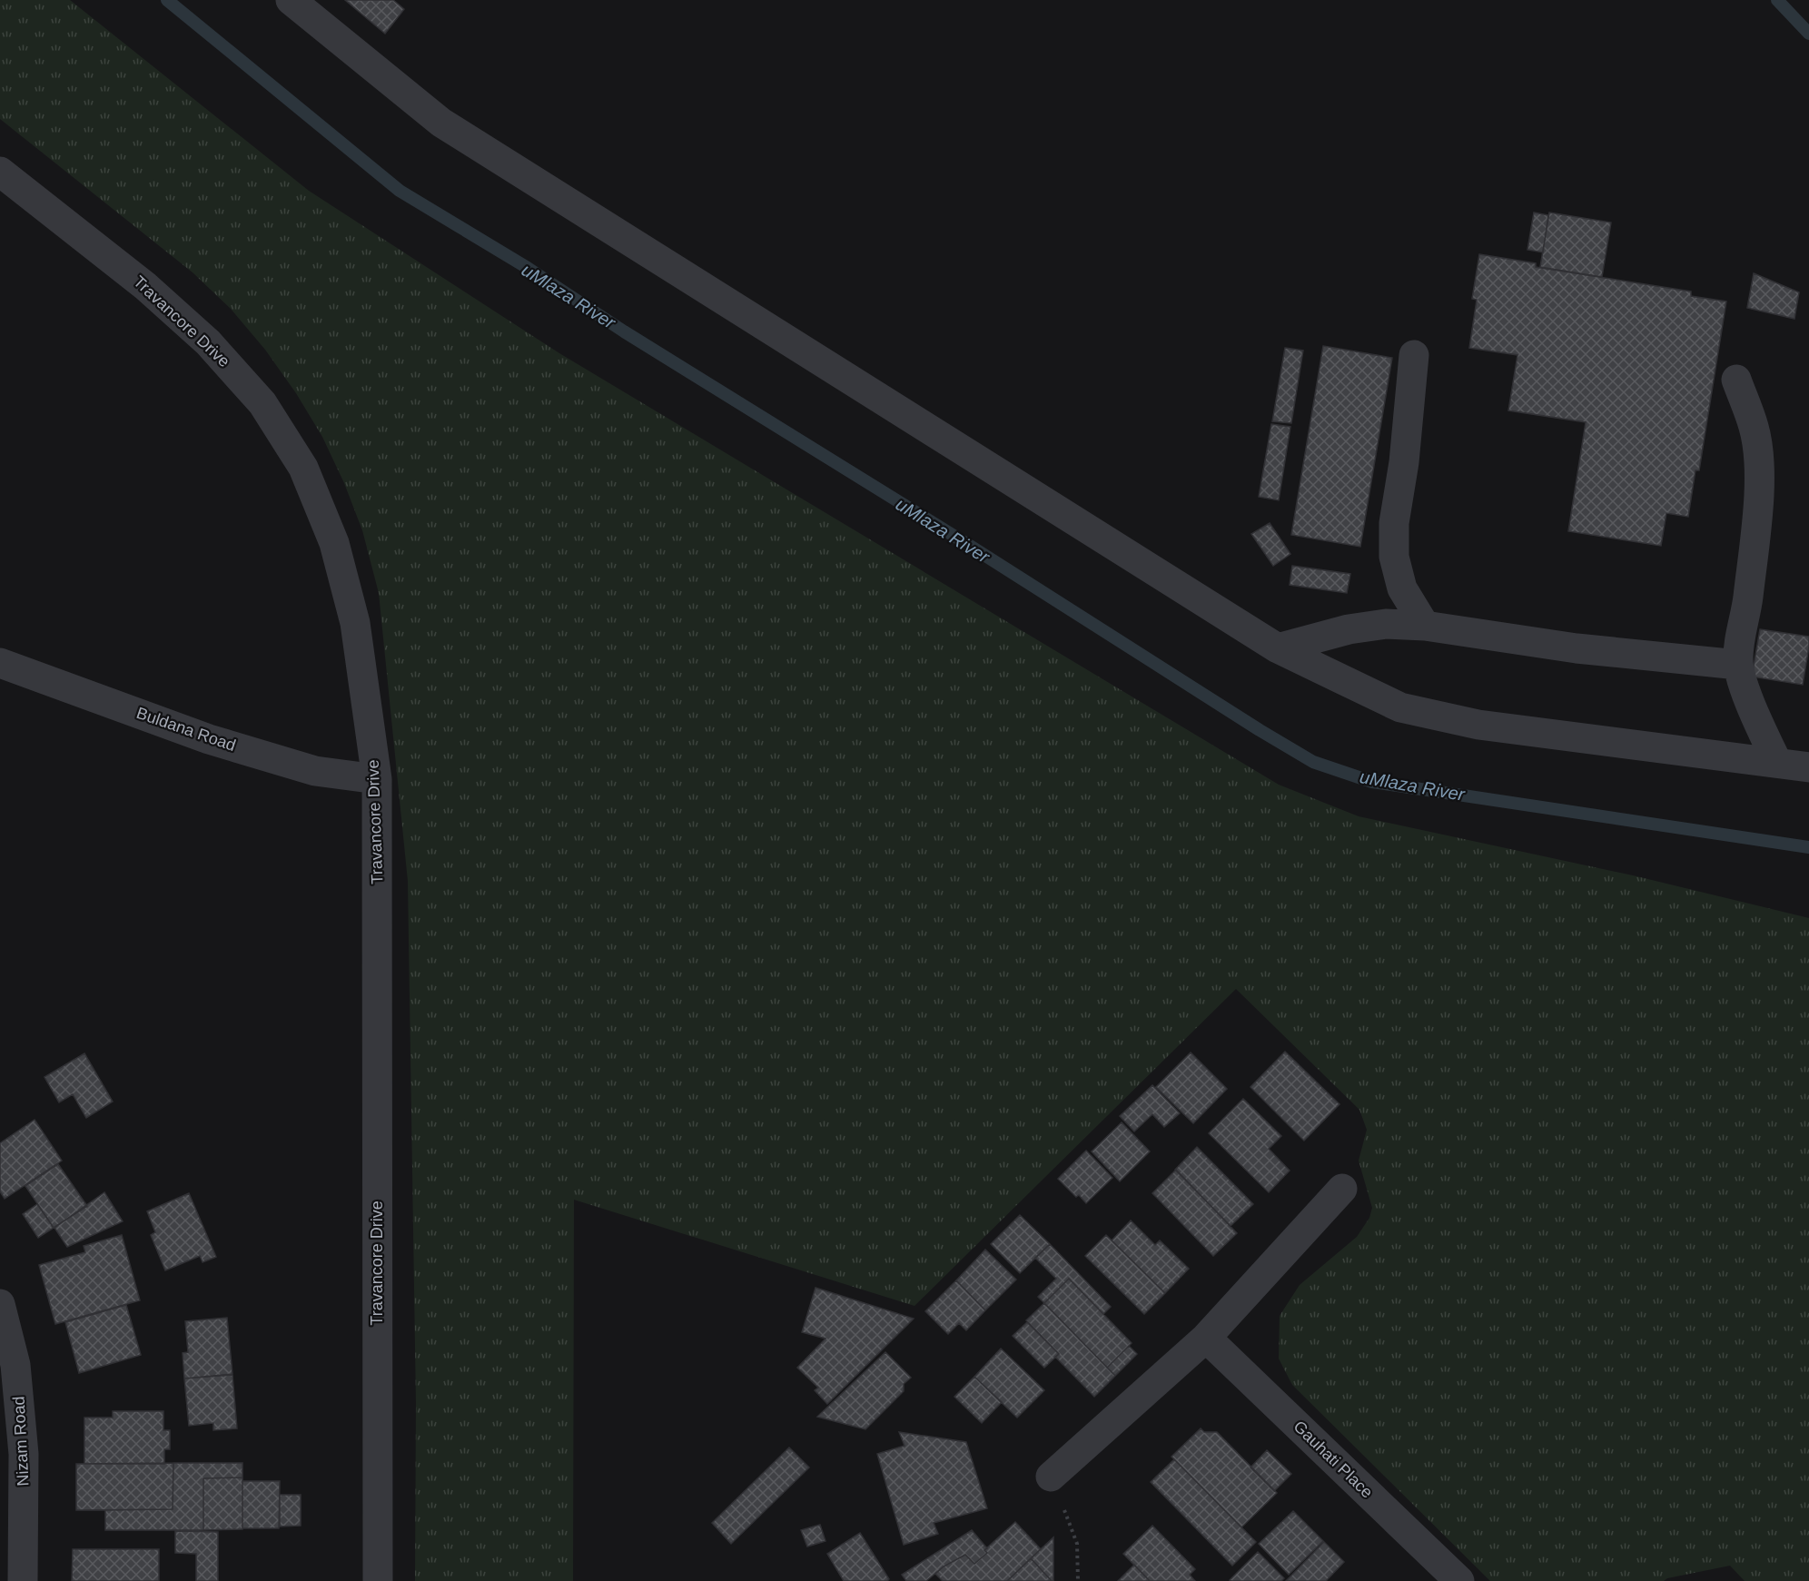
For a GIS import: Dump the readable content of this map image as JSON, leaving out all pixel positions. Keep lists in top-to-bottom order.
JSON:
{
  "streets": {
    "street": [
      "Travancore Drive",
      "Buldana Road",
      "Nizam Road",
      "Gauhati Place"
    ]
  },
  "crossings": [
    ["Travancore Drive", "Buldana Road"]
  ],
  "water": ["uMlaza River"]
}
